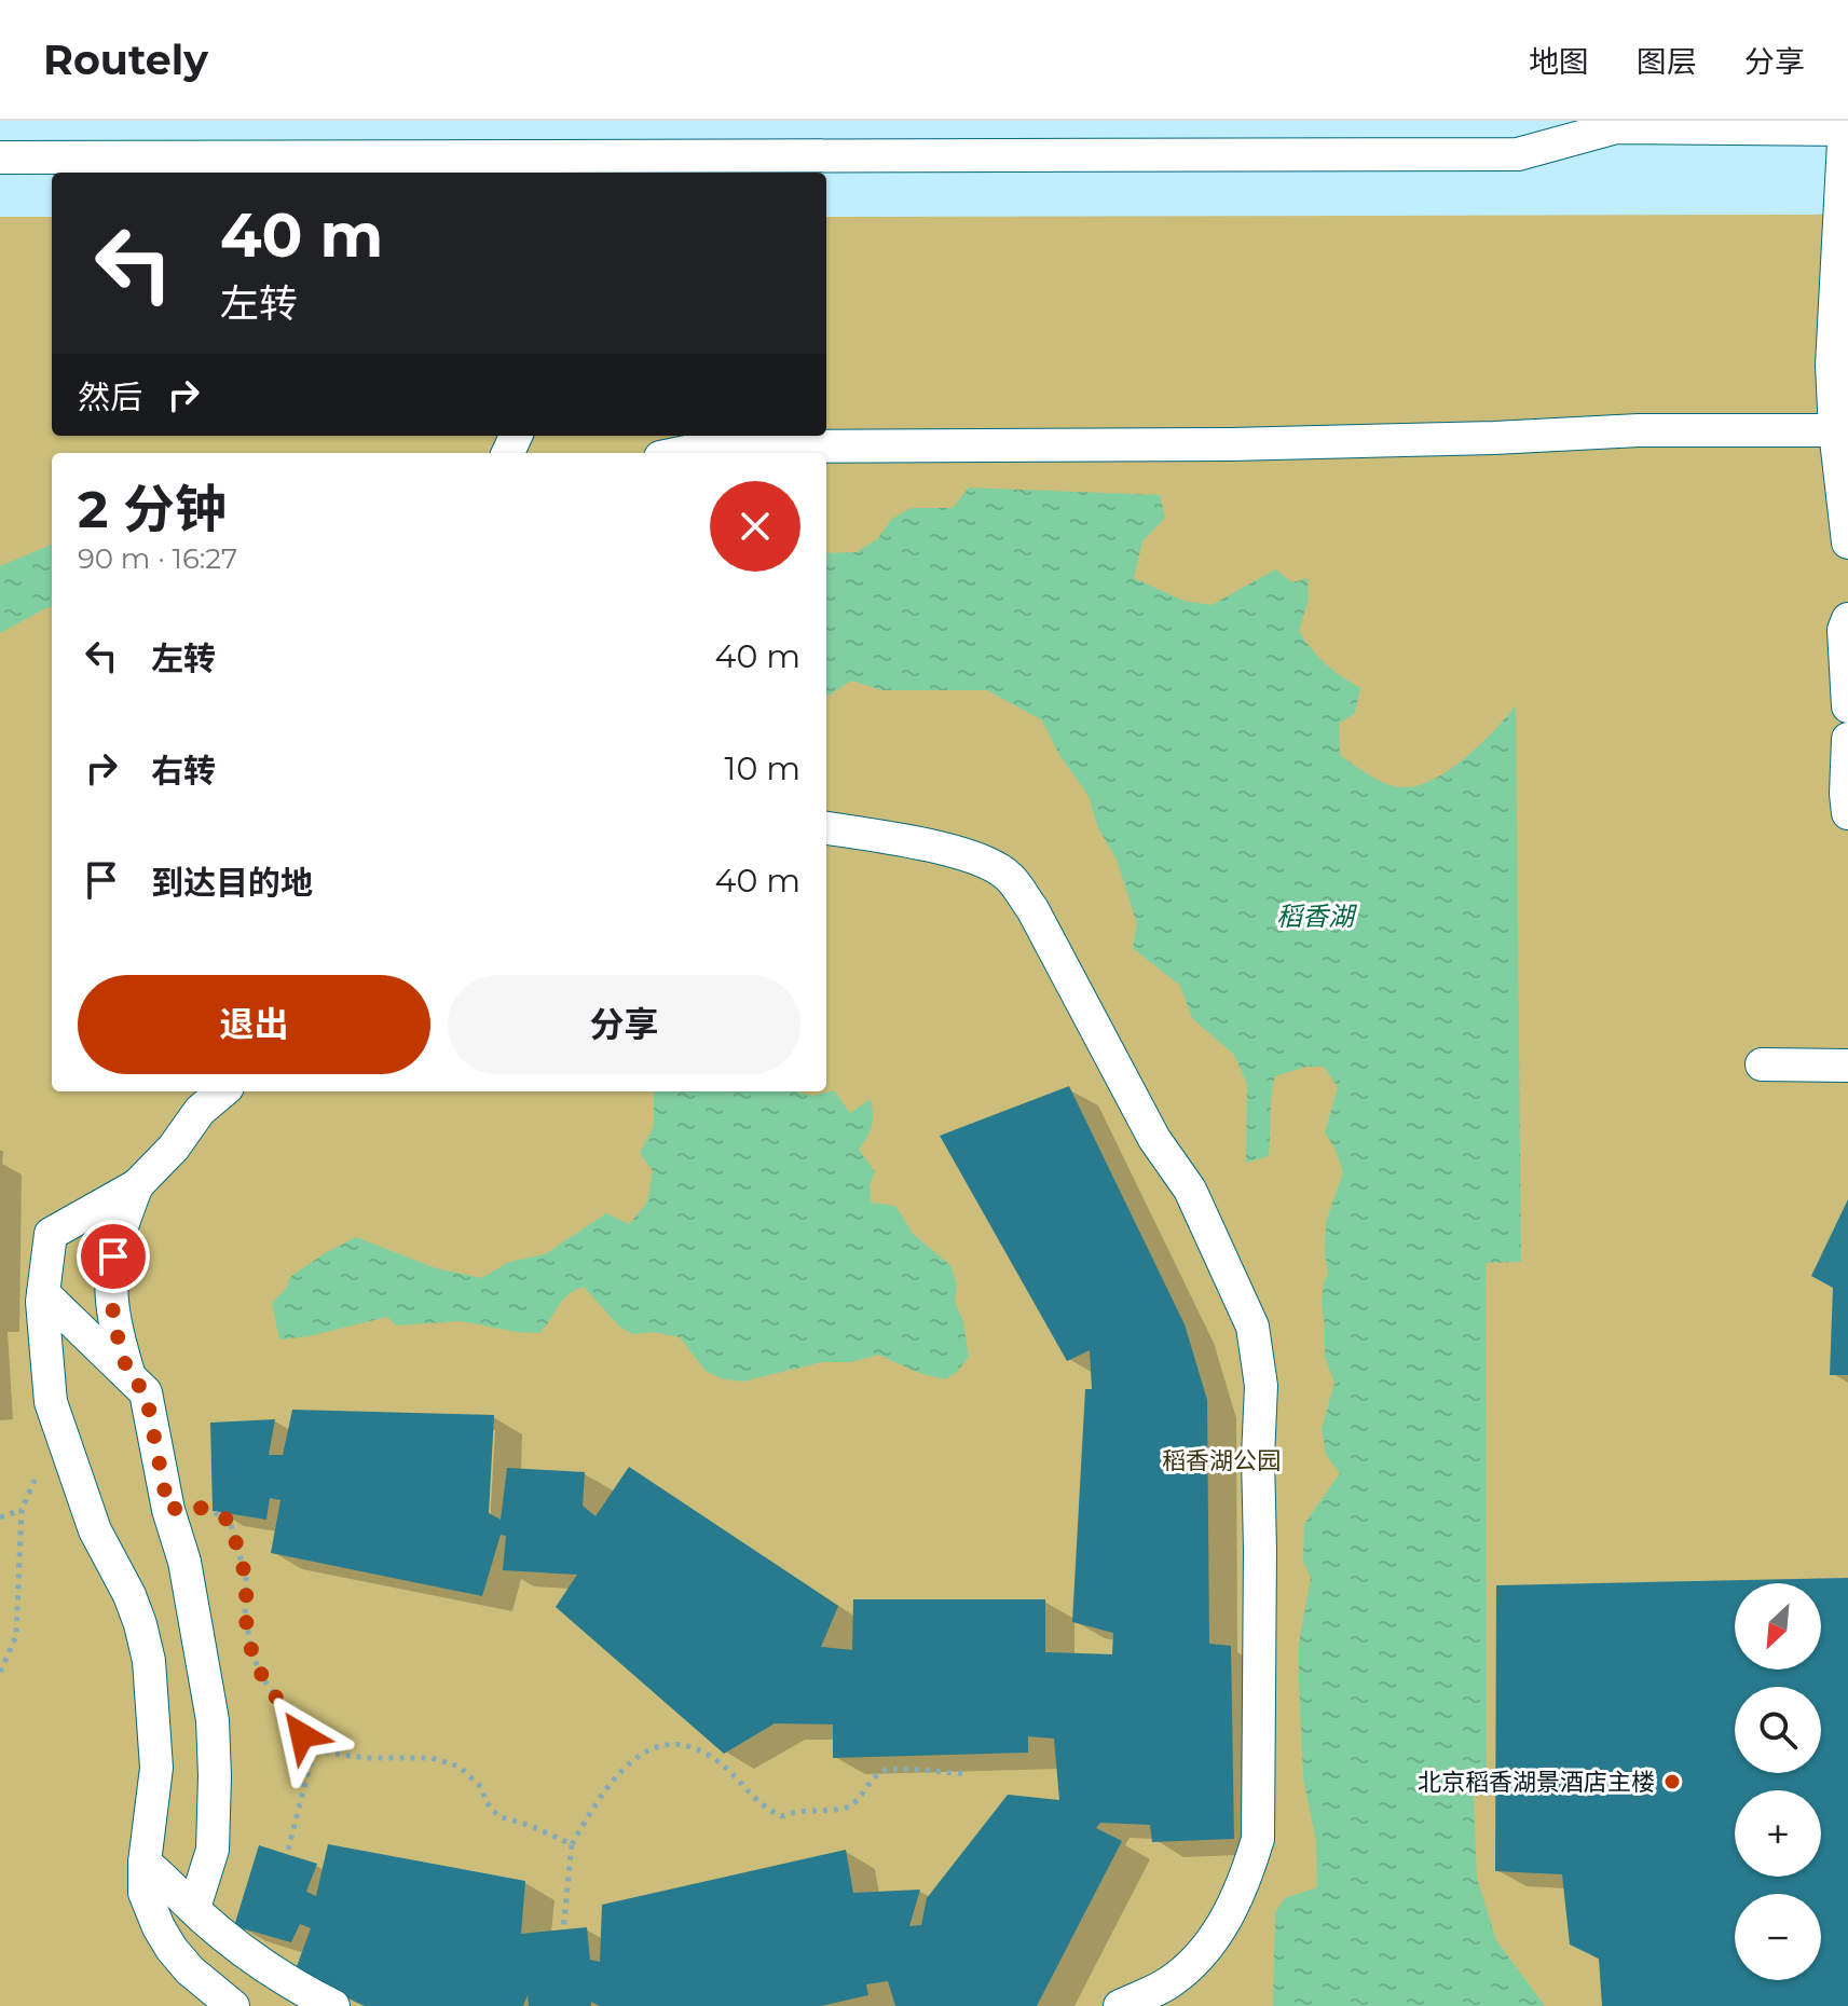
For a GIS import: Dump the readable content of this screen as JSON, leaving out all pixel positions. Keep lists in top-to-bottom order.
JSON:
{
  "water": ["稻香湖"],
  "parks": ["稻香湖公园"],
  "places": ["北京稻香湖景酒店主楼"],
  "north": "bottom left",
  "page": {
    "header": "Routely",
    "nav": ["地图", "图层", "分享"],
    "turn": ["40 m", "左转"],
    "then": "然后",
    "heading": ["2 分钟", "90 m · 16:27"],
    "list": [
      {
        "name": "左转",
        "value": "40 m"
      },
      {
        "name": "右转",
        "value": "10 m"
      },
      {
        "name": "到达目的地",
        "value": "40 m"
      }
    ],
    "buttons": ["退出", "分享"],
    "map_buttons": ["+", "−"]
  }
}
